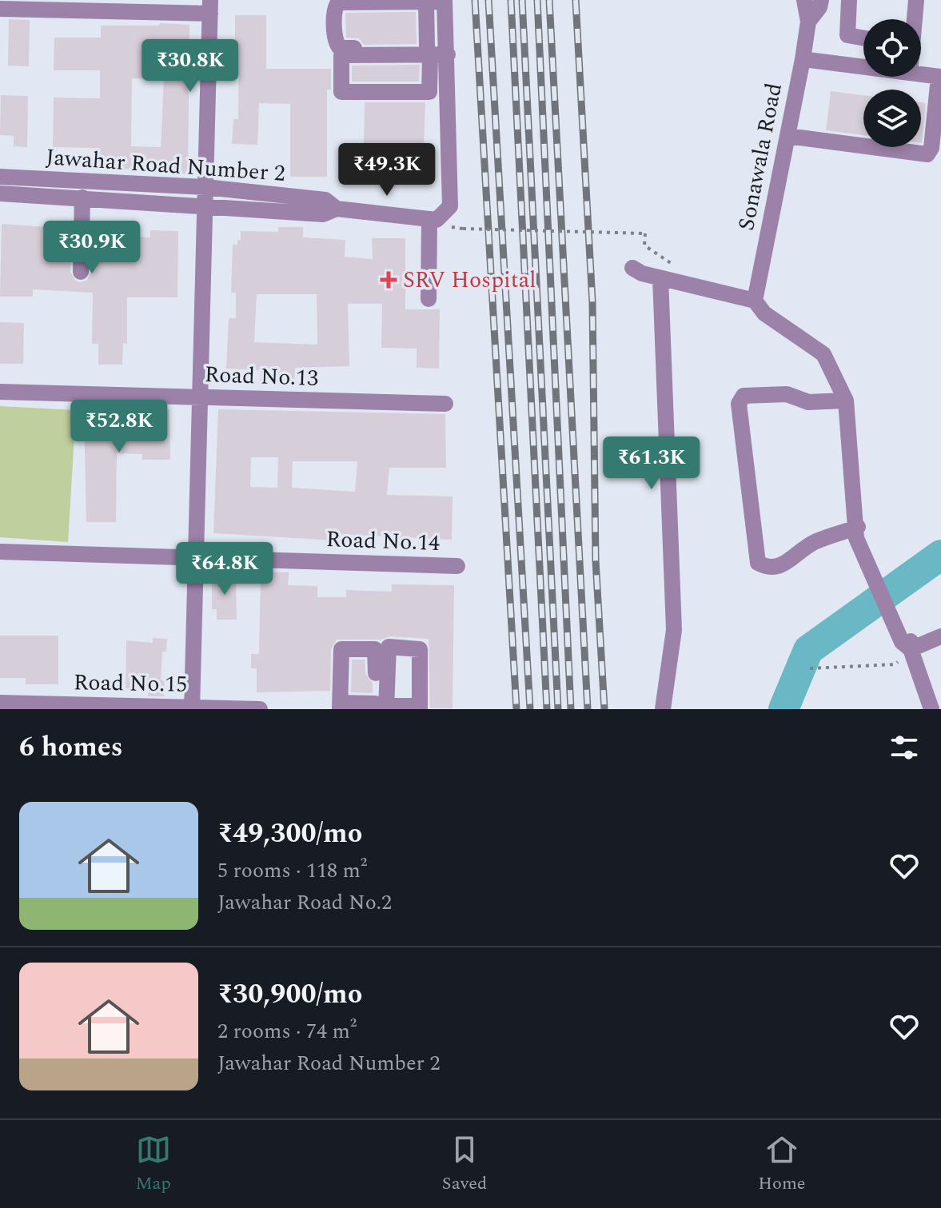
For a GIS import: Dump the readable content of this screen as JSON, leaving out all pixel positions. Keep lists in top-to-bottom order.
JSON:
{
  "streets": {
    "street": [
      "Sonawala Road",
      "Jawahar Road Number 2",
      "Road No.13",
      "Road No.14",
      "Road No.15"
    ]
  },
  "places": {
    "health": ["SRV Hospital"]
  },
  "page": {
    "price": [
      "₹30.8K",
      "₹49.3K",
      "₹30.9K",
      "₹52.8K",
      "₹61.3K",
      "₹64.8K"
    ],
    "heading": "6 homes",
    "list": [
      {
        "name": "₹49,300/mo",
        "note": "5 rooms · 118 m² · Jawahar Road No.2"
      },
      {
        "name": "₹30,900/mo",
        "note": "2 rooms · 74 m² · Jawahar Road Number 2"
      }
    ],
    "tabs": ["Map", "Saved", "Home"]
  }
}
